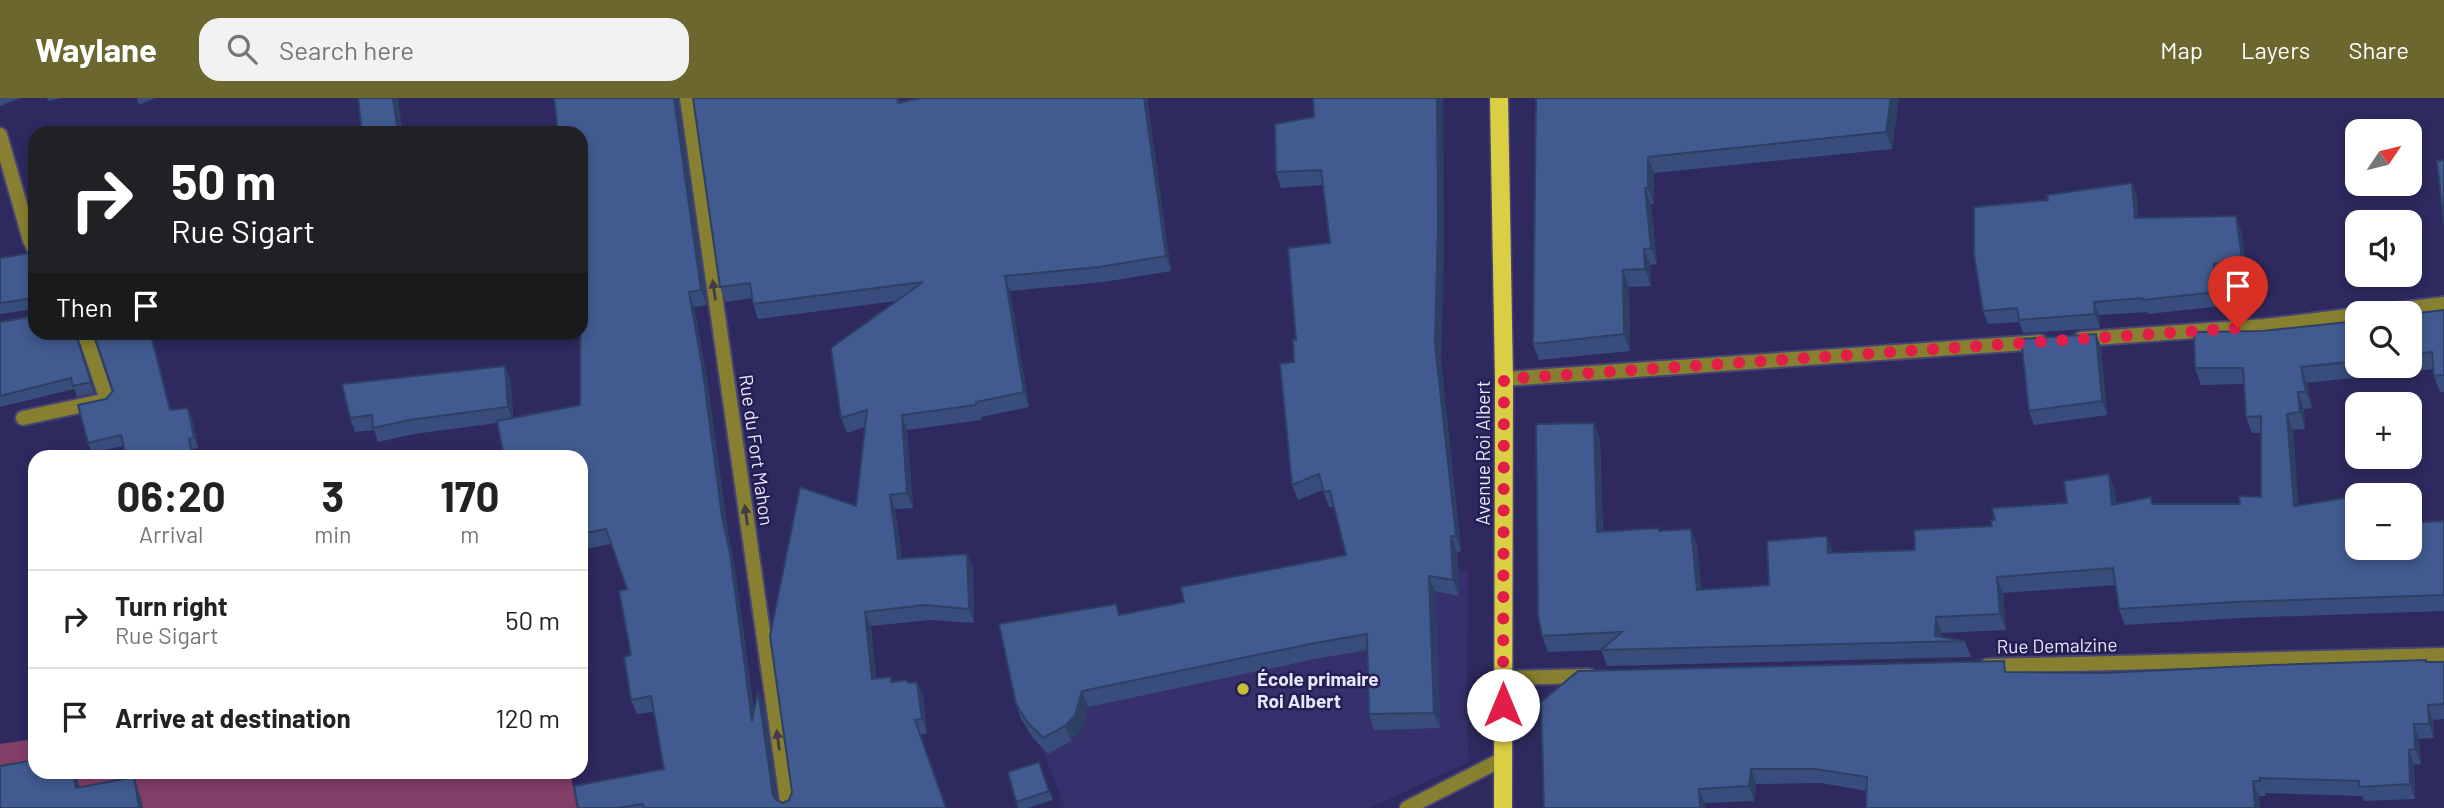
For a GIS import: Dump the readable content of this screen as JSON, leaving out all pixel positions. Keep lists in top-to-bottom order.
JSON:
{
  "streets": {
    "main road": ["Avenue Roi Albert"],
    "street": ["Rue du Fort Mahon", "Rue Demalzine"]
  },
  "one_way": ["Rue du Fort Mahon"],
  "places": ["École primaire Roi Albert"],
  "north": "top right",
  "page": {
    "header": "Waylane",
    "search": "Search here",
    "nav": ["Map", "Layers", "Share"],
    "map_buttons": ["+", "−"],
    "turn": ["50 m", "Rue Sigart"],
    "then": "Then",
    "eta": [
      "06:20",
      "Arrival",
      "3",
      "min",
      "170",
      "m"
    ],
    "list": [
      {
        "name": "Turn right",
        "note": "Rue Sigart",
        "value": "50 m"
      },
      {
        "name": "Arrive at destination",
        "value": "120 m"
      }
    ]
  }
}
